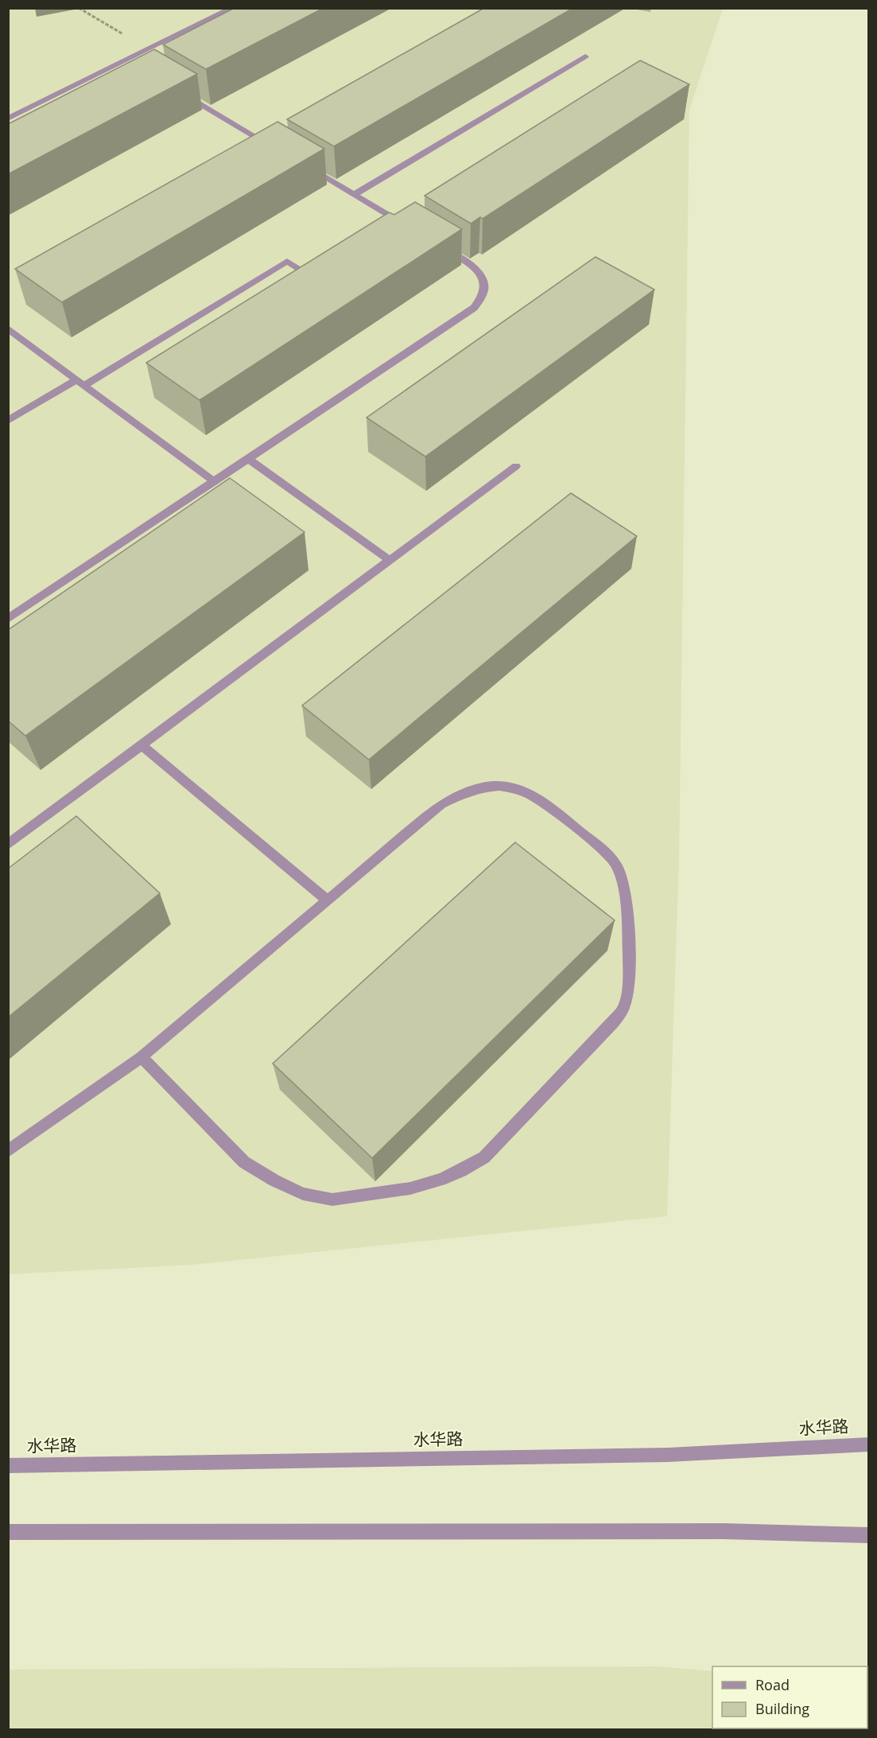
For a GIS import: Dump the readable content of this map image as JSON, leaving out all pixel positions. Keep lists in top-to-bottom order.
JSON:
{
  "streets": {
    "street": ["水华路"]
  },
  "legend": ["Road", "Building"]
}
